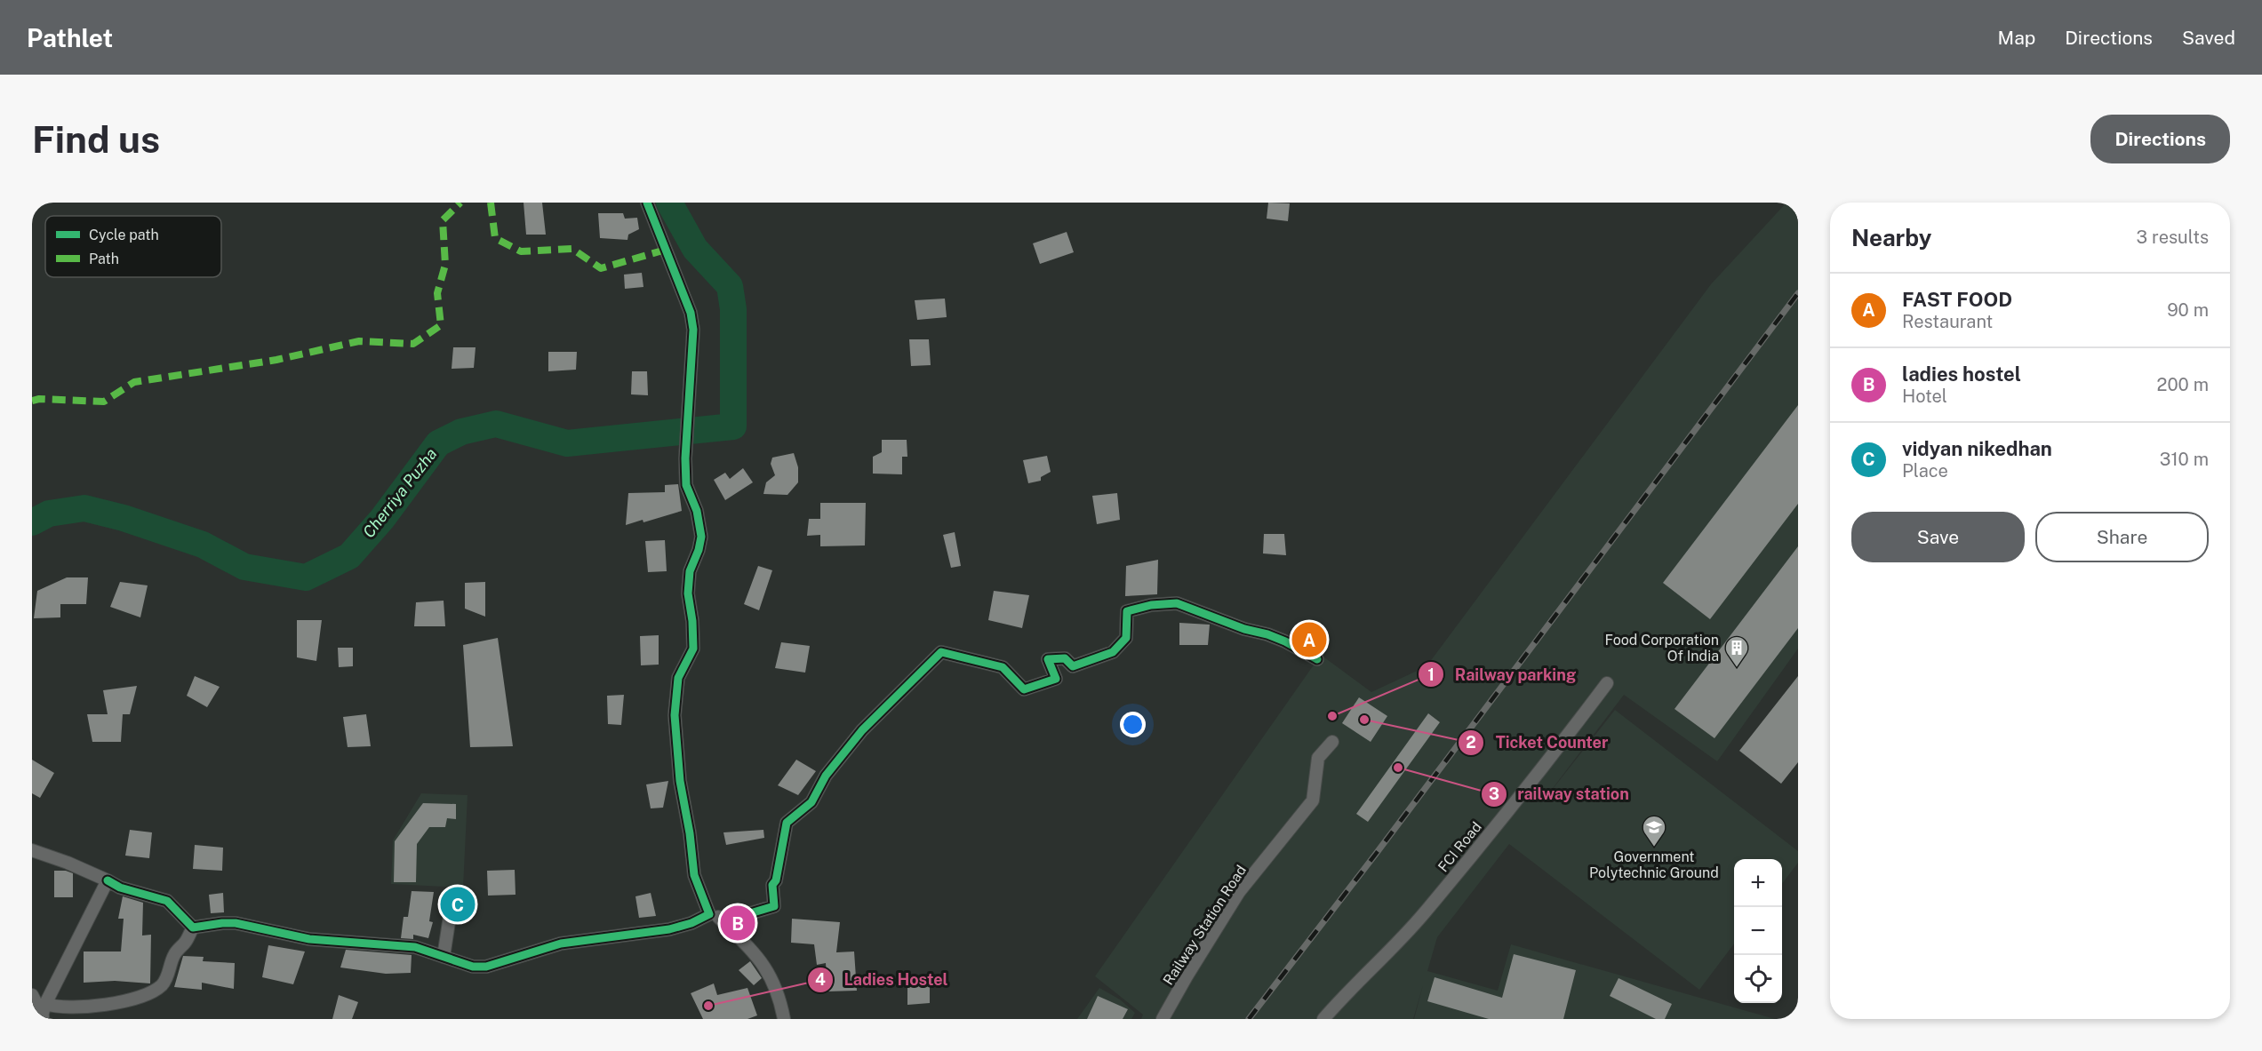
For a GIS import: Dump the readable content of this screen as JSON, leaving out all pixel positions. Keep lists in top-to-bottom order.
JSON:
{
  "streets": {
    "street": ["FCI Road", "Railway Station Road"]
  },
  "water": ["Cherriya Puzha"],
  "places": {
    "building": ["Food Corporation Of India"],
    "other": [
      "Railway parking",
      "Ticket Counter",
      "railway station",
      "Ladies Hostel"
    ],
    "school or university": ["Government Polytechnic Ground"]
  },
  "legend": ["Cycle path", "Path"],
  "page": {
    "header": "Pathlet",
    "nav": ["Map", "Directions", "Saved"],
    "buttons": [
      "Directions",
      ["Save", "Share"]
    ],
    "title": "Find us",
    "heading": ["Nearby", "3 results"],
    "list": [
      {
        "mark": "A",
        "name": "FAST FOOD",
        "note": "Restaurant",
        "value": "90 m"
      },
      {
        "mark": "B",
        "name": "ladies hostel",
        "note": "Hotel",
        "value": "200 m"
      },
      {
        "mark": "C",
        "name": "vidyan nikedhan",
        "note": "Place",
        "value": "310 m"
      }
    ],
    "pins": ["A", "C", "B"],
    "map_buttons": ["+", "−"]
  }
}
